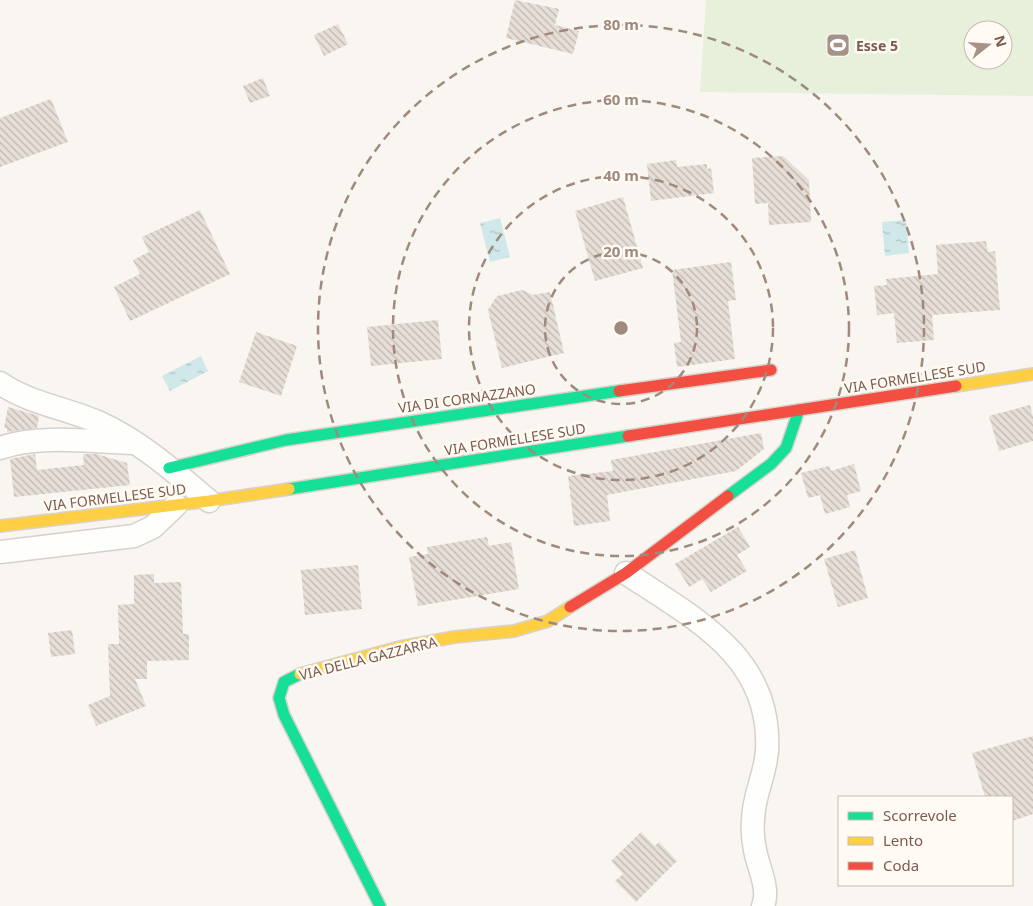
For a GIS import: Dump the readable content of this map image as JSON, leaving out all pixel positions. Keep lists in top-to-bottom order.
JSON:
{
  "streets": {
    "street": ["VIA FORMELLESE SUD", "VIA DI CORNAZZANO", "VIA DELLA GAZZARRA"]
  },
  "crossings": [
    ["VIA FORMELLESE SUD", "VIA DELLA GAZZARRA"]
  ],
  "places": {
    "sports": ["Esse 5"]
  },
  "legend": ["Scorrevole", "Lento", "Coda"],
  "north": "right",
  "rings": [
    "80 m",
    "60 m",
    "40 m",
    "20 m"
  ]
}
